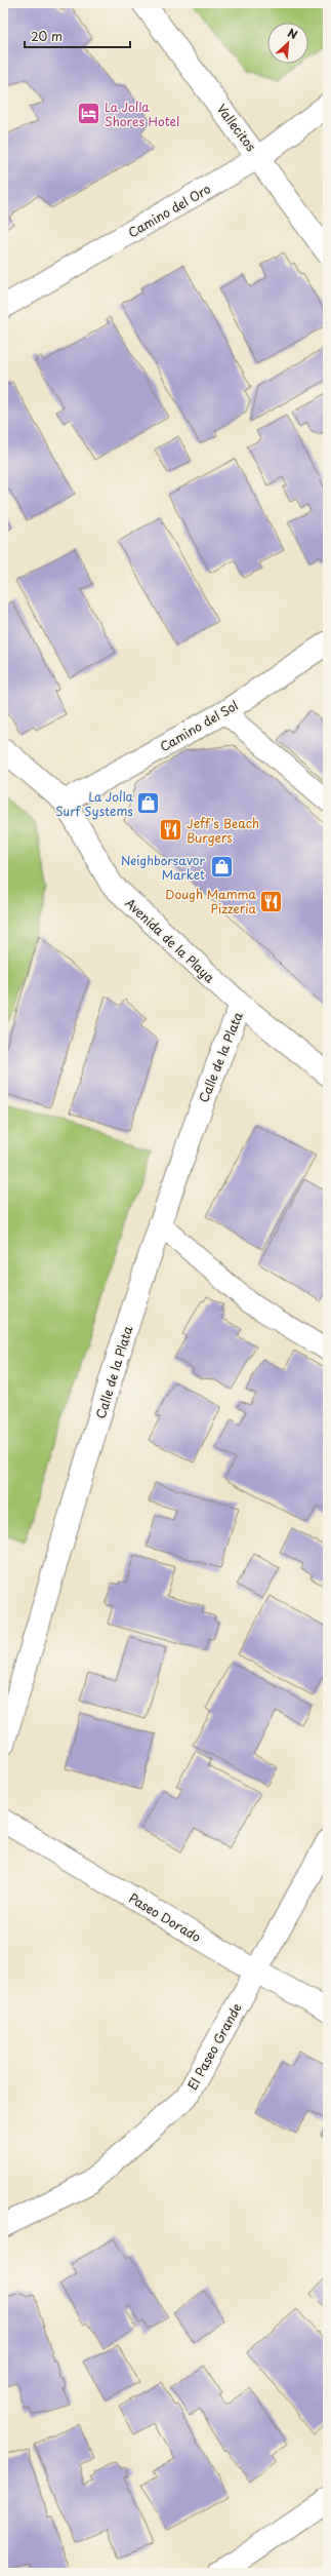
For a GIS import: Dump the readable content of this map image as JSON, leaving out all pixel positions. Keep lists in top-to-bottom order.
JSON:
{
  "streets": {
    "street": [
      "Vallecitos",
      "Camino del Oro",
      "Camino del Sol",
      "Avenida de la Playa",
      "Calle de la Plata",
      "Paseo Dorado",
      "El Paseo Grande"
    ]
  },
  "crossings": [
    ["Vallecitos", "Camino del Oro"],
    ["Camino del Sol", "Avenida de la Playa"],
    ["Avenida de la Playa", "Calle de la Plata"],
    ["Paseo Dorado", "El Paseo Grande"]
  ],
  "places": {
    "hotel": ["La Jolla Shores Hotel"],
    "shop": ["La Jolla Surf Systems", "Neighborsavor Market"],
    "restaurant": ["Jeff's Beach Burgers", "Dough Mamma Pizzeria"]
  },
  "scale_bar": "20 m",
  "north": "top right"
}
